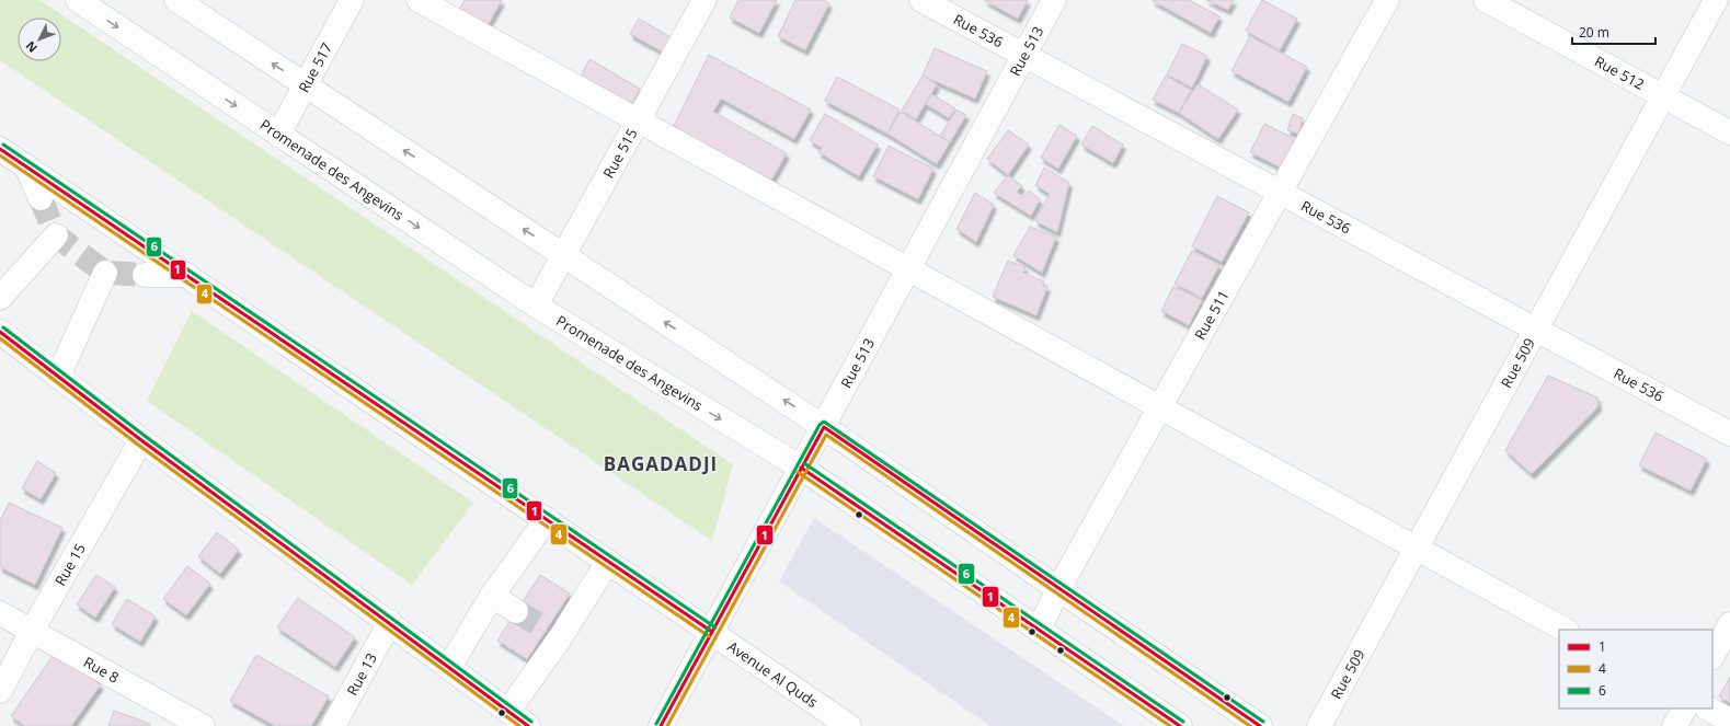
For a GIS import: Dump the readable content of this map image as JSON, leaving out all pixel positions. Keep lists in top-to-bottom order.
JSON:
{
  "streets": {
    "street": [
      "Rue 536",
      "Rue 513",
      "Rue 517",
      "Rue 512",
      "Rue 515",
      "Promenade des Angevins",
      "Rue 511",
      "Rue 509",
      "Rue 15",
      "Rue 8",
      "Avenue Al Quds",
      "Rue 13"
    ]
  },
  "crossings": [
    ["Rue 536", "Rue 513"],
    ["Rue 536", "Rue 511"],
    ["Rue 536", "Rue 509"],
    ["Rue 513", "Promenade des Angevins"],
    ["Rue 513", "Avenue Al Quds"],
    ["Rue 517", "Promenade des Angevins"],
    ["Rue 512", "Rue 509"],
    ["Rue 515", "Promenade des Angevins"],
    ["Promenade des Angevins", "Rue 511"],
    ["Rue 15", "Rue 8"]
  ],
  "districts": ["BAGADADJI"],
  "lines": ["transit line 6", "transit line 1", "transit line 4"],
  "legend": ["1", "4", "6"],
  "scale_bar": "20 m",
  "north": "bottom left"
}
